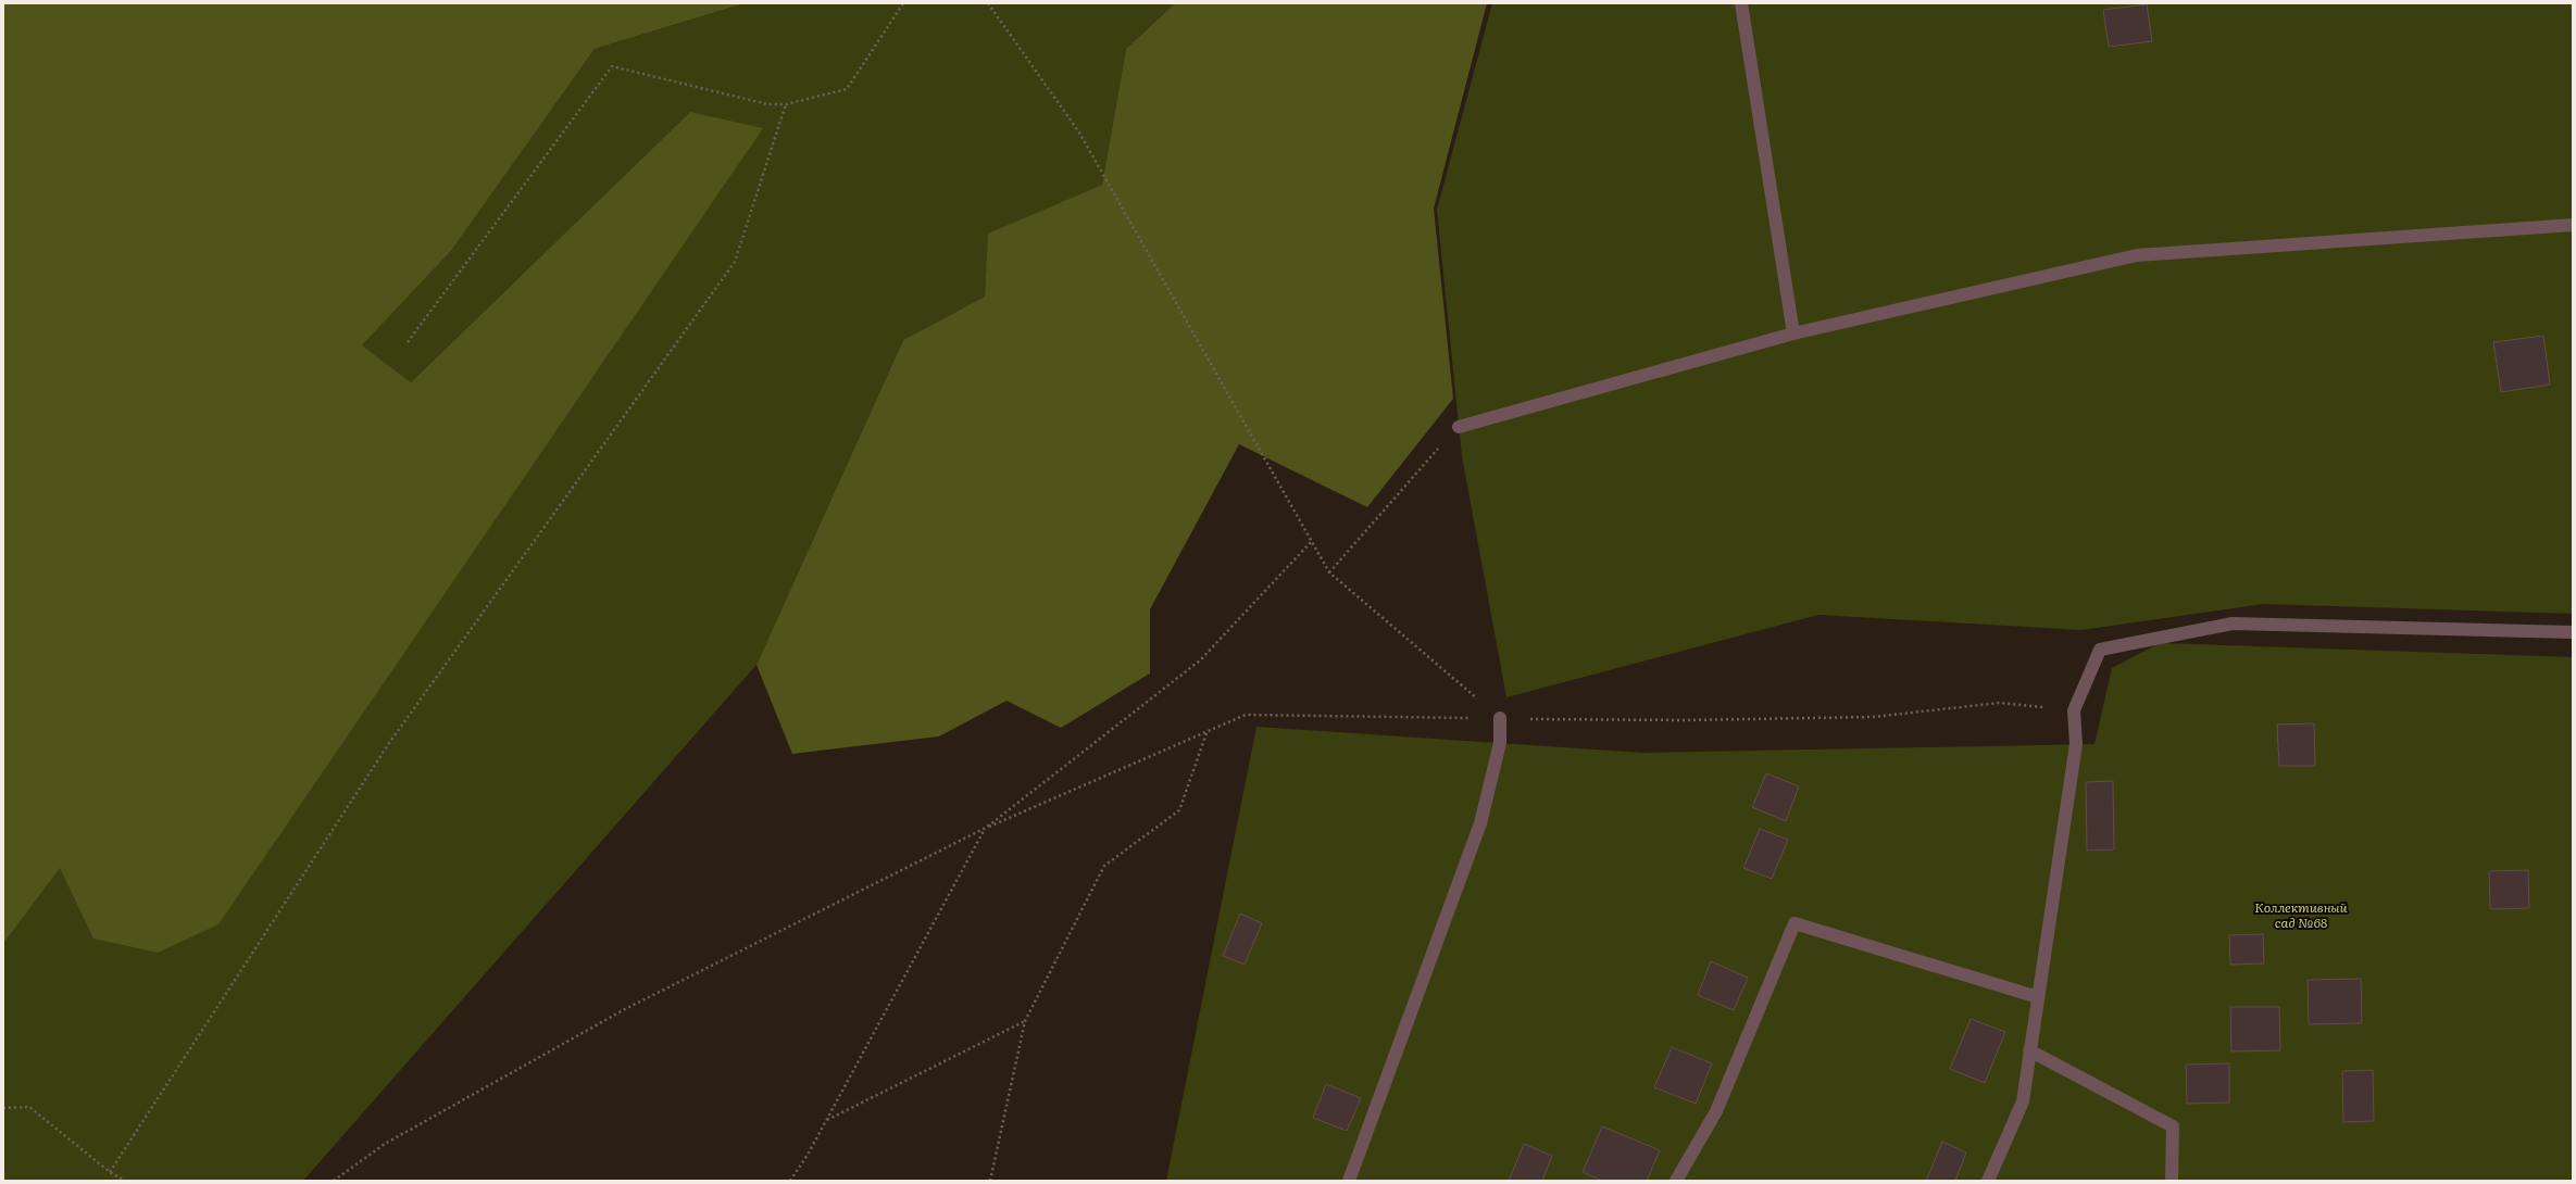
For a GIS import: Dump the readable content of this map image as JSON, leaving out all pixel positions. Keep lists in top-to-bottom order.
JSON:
{
  "parks": ["Коллективный сад №68"]
}
